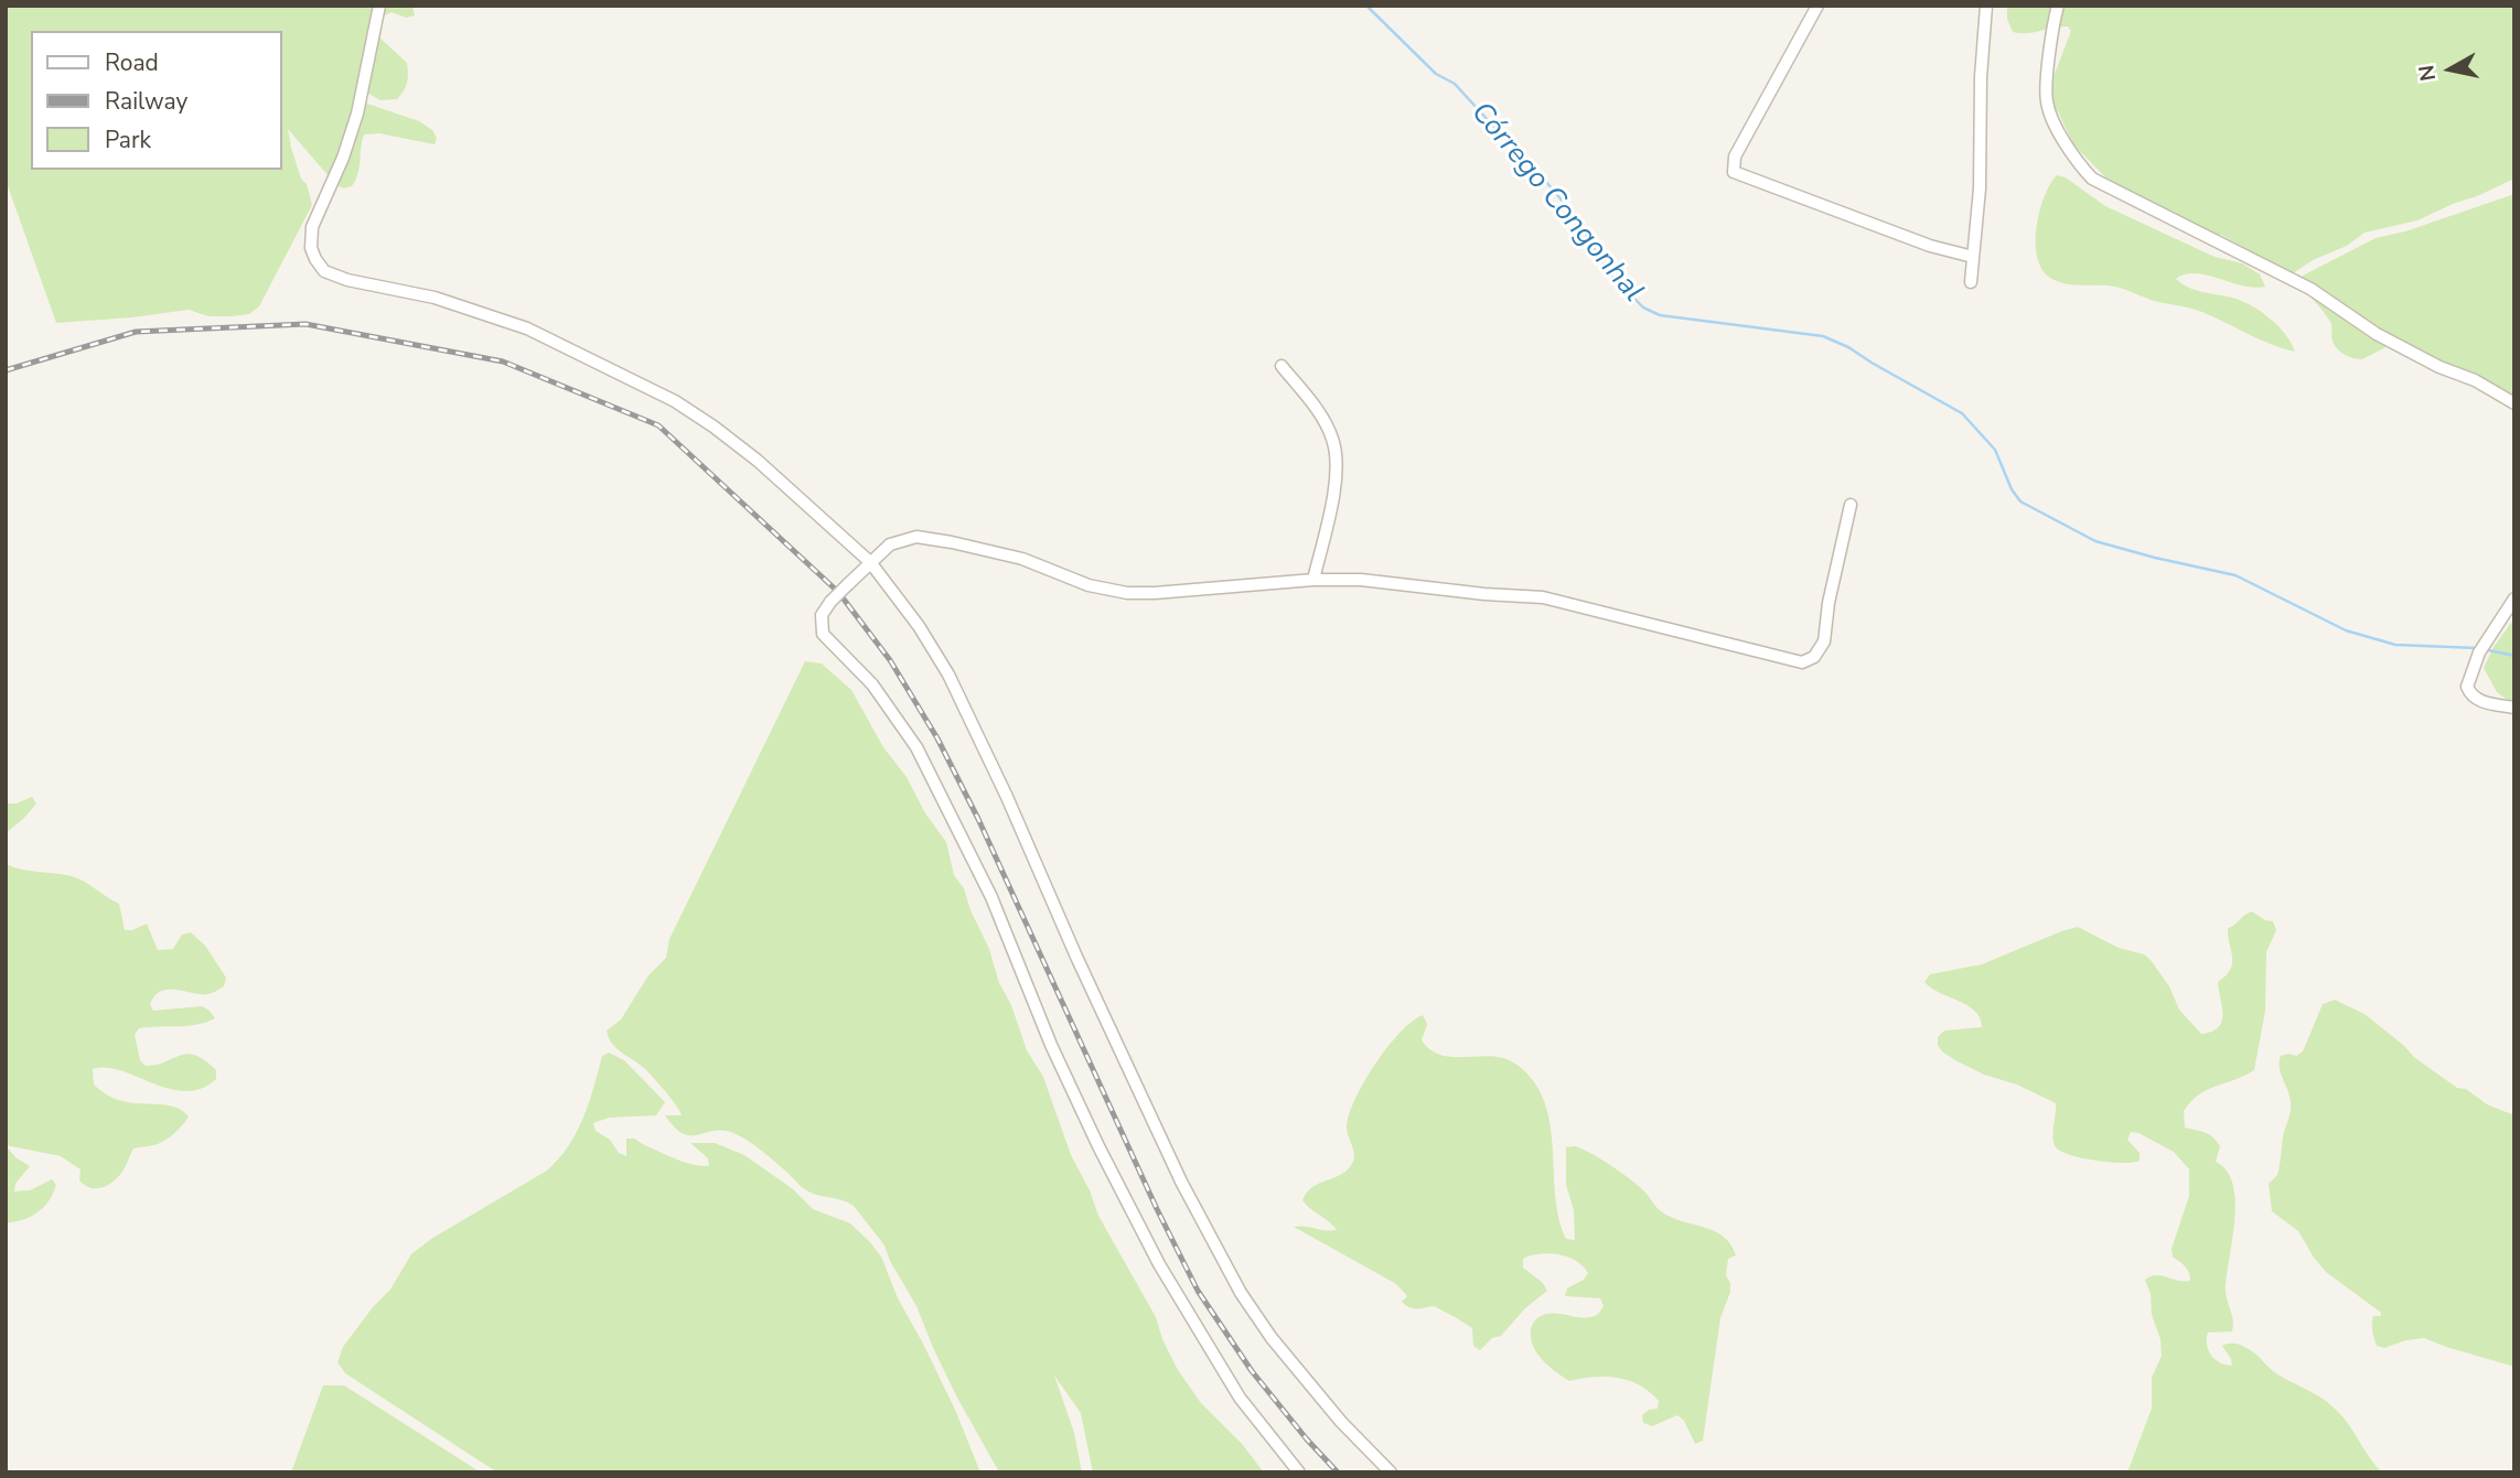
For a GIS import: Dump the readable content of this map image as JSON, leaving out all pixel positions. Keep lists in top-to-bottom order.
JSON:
{
  "water": ["Córrego Congonhal"],
  "legend": ["Road", "Railway", "Park"],
  "north": "left"
}
